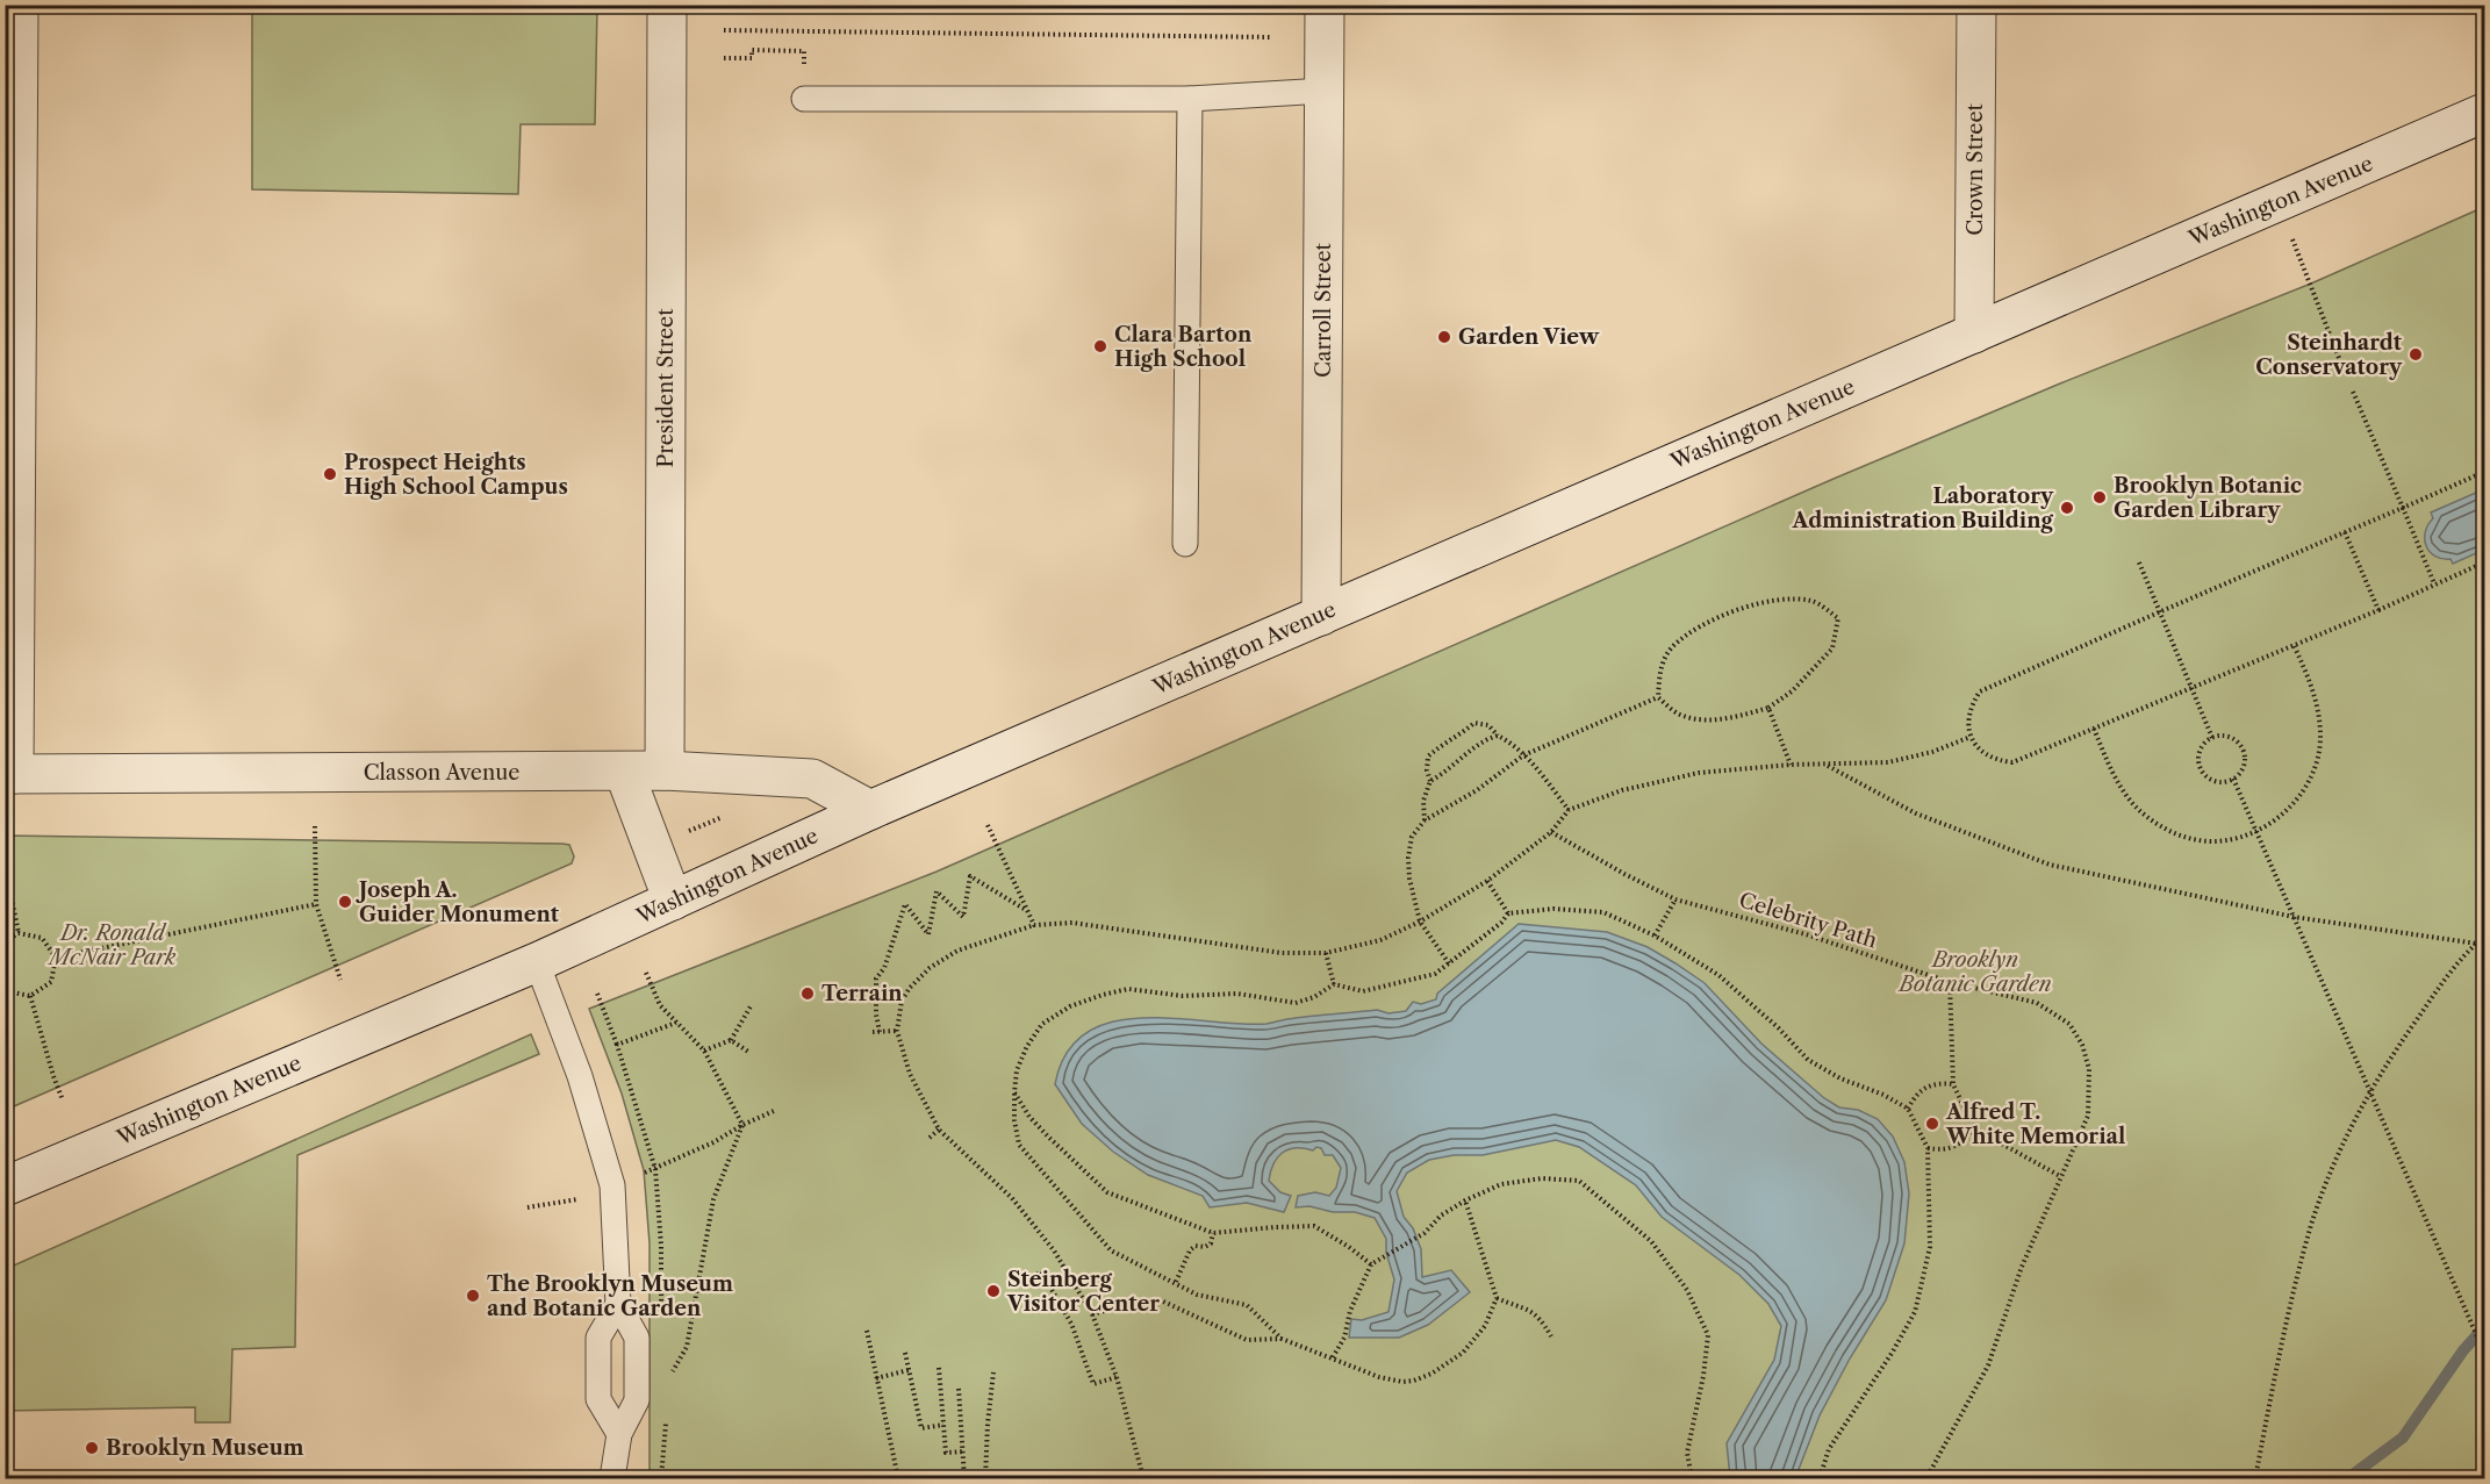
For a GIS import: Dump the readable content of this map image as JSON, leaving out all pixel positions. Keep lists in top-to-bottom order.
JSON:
{
  "streets": {
    "street": [
      "Crown Street",
      "Washington Avenue",
      "Carroll Street",
      "President Street",
      "Classon Avenue"
    ],
    "path": ["Celebrity Path"]
  },
  "crossings": [
    ["Crown Street", "Washington Avenue"],
    ["Washington Avenue", "Carroll Street"],
    ["Washington Avenue", "Classon Avenue"],
    ["President Street", "Classon Avenue"]
  ],
  "parks": ["Dr. Ronald McNair Park", "Brooklyn Botanic Garden"],
  "places": [
    "Garden View",
    "Clara Barton High School",
    "Steinhardt Conservatory",
    "Prospect Heights High School Campus",
    "Brooklyn Botanic Garden Library",
    "Laboratory Administration Building",
    "Joseph A. Guider Monument",
    "Terrain",
    "Alfred T. White Memorial",
    "Steinberg Visitor Center",
    "The Brooklyn Museum and Botanic Garden",
    "Brooklyn Museum"
  ]
}
